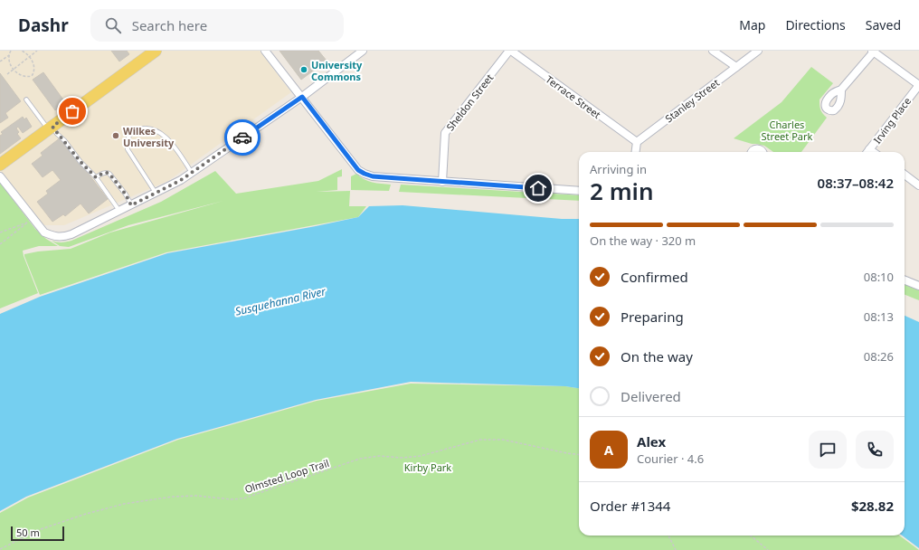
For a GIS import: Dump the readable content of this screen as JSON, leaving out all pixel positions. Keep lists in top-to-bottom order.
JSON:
{
  "streets": {
    "street": [
      "Terrace Street",
      "Stanley Street",
      "Sheldon Street",
      "Irving Place"
    ],
    "path": ["Olmsted Loop Trail"]
  },
  "crossings": [
    ["Terrace Street", "Stanley Street"],
    ["Terrace Street", "Sheldon Street"]
  ],
  "water": ["Susquehanna River"],
  "parks": ["Charles Street Park", "Kirby Park"],
  "places": ["University Commons", "Wilkes University"],
  "scale_bar": "50 m",
  "page": {
    "header": "Dashr",
    "search": "Search here",
    "nav": ["Map", "Directions", "Saved"],
    "heading": ["2 min", "Arriving in", "08:37–08:42"],
    "panel": [
      "Alex",
      "Courier · 4.6",
      "Order #1344",
      "$28.82"
    ],
    "bar": "On the way · 320 m",
    "list": [
      ["Confirmed", "08:10"],
      ["Preparing", "08:13"],
      ["On the way", "08:26"],
      "Delivered"
    ],
    "round": "A",
    "scale": "50 m"
  }
}
